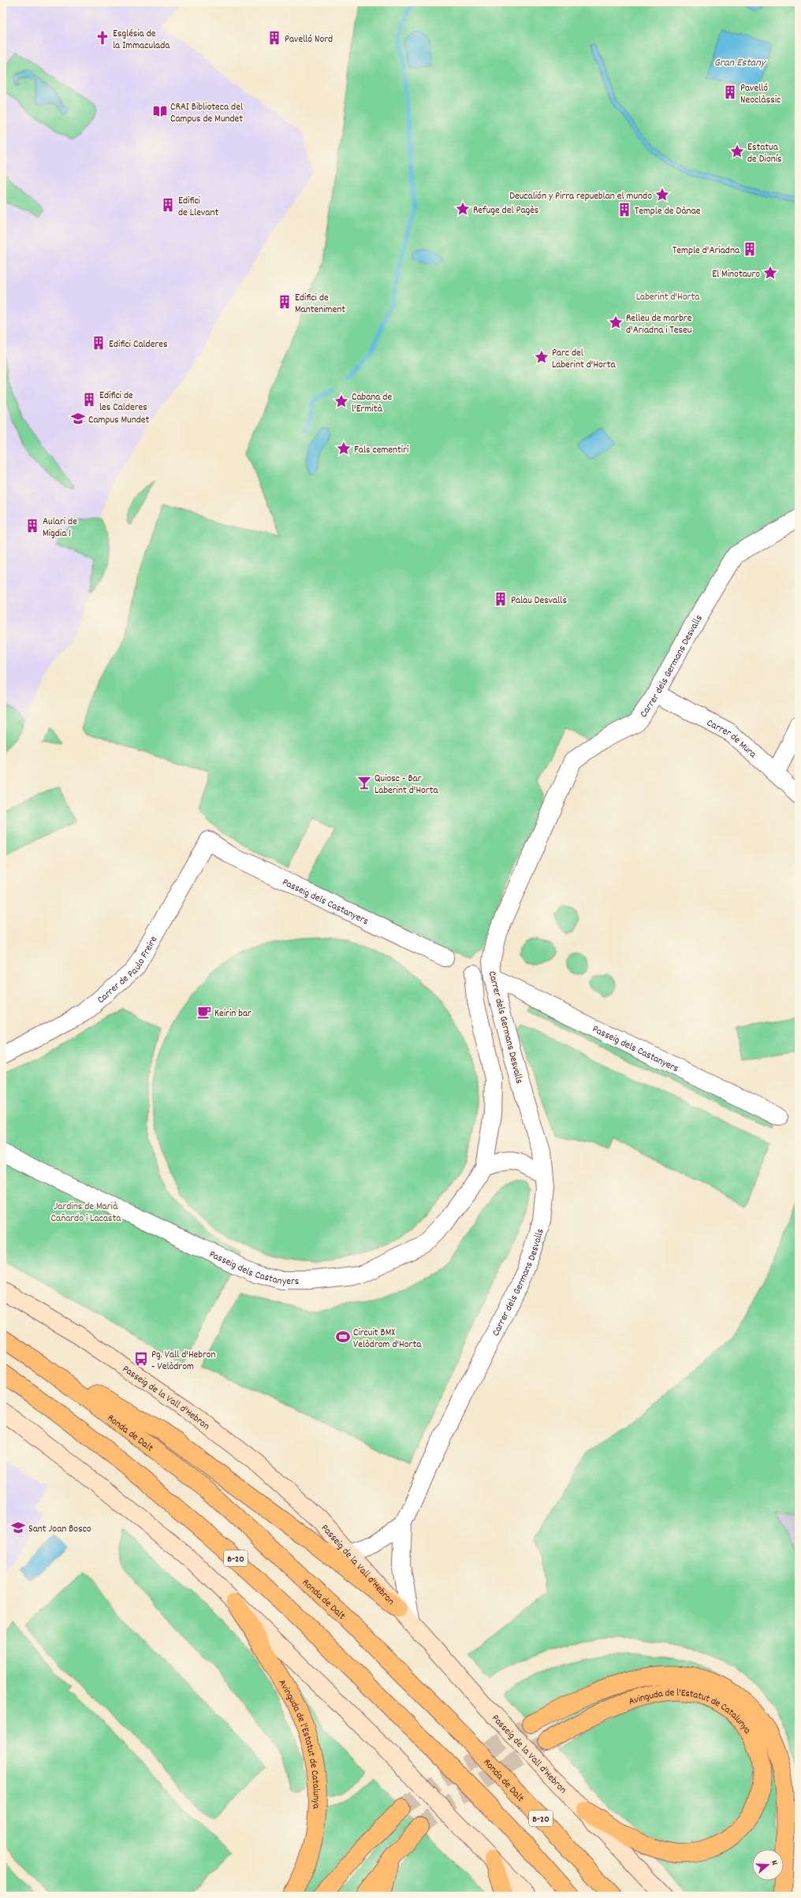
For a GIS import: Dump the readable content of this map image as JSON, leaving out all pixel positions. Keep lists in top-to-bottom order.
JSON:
{
  "streets": {
    "main road": ["Ronda de Dalt", "B-20", "Avinguda de l'Estatut de Catalunya"],
    "street": [
      "Carrer dels Germans Desvalls",
      "Carrer de Mura",
      "Passeig dels Castanyers",
      "Carrer de Paulo Freire",
      "Passeig de la Vall d'Hebron"
    ]
  },
  "crossings": [
    ["Carrer dels Germans Desvalls", "Carrer de Mura"],
    ["Carrer dels Germans Desvalls", "Passeig dels Castanyers"],
    ["Carrer dels Germans Desvalls", "Passeig de la Vall d'Hebron"],
    ["Passeig dels Castanyers", "Carrer de Paulo Freire"],
    ["Passeig de la Vall d'Hebron", "Avinguda de l'Estatut de Catalunya"]
  ],
  "water": ["Gran Estany"],
  "parks": ["Laberint d'Horta", "Jardins de Marià Cañardo i Lacasta"],
  "places": {
    "church": ["Església de la Immaculada"],
    "building": [
      "Pavelló Nord",
      "Pavelló Neoclàssic",
      "Edifici de Llevant",
      "Temple de Dànae",
      "Temple d'Ariadna",
      "Edifici de Manteniment",
      "Edifici Calderes",
      "Edifici de les Calderes",
      "Aulari de Migdia 1",
      "Palau Desvalls"
    ],
    "library": ["CRAI Biblioteca del Campus de Mundet"],
    "place": [
      "Estatua de Dionís",
      "Deucalión y Pirra repueblan el mundo",
      "Refuge del Pagès",
      "El Minotauro",
      "Relleu de marbre d'Ariadna i Teseu",
      "Parc del Laberint d'Horta",
      "Cabana de l'Ermità",
      "Fals cementiri"
    ],
    "school or university": ["Campus Mundet", "Sant Joan Bosco"],
    "bar": ["Quiosc - Bar Laberint d'Horta"],
    "cafe": ["Keirin bar"],
    "sports": ["Circuit BMX Velòdrom d'Horta"],
    "bus stop": ["Pg. Vall d'Hebron - Velòdrom"]
  },
  "north": "right"
}
